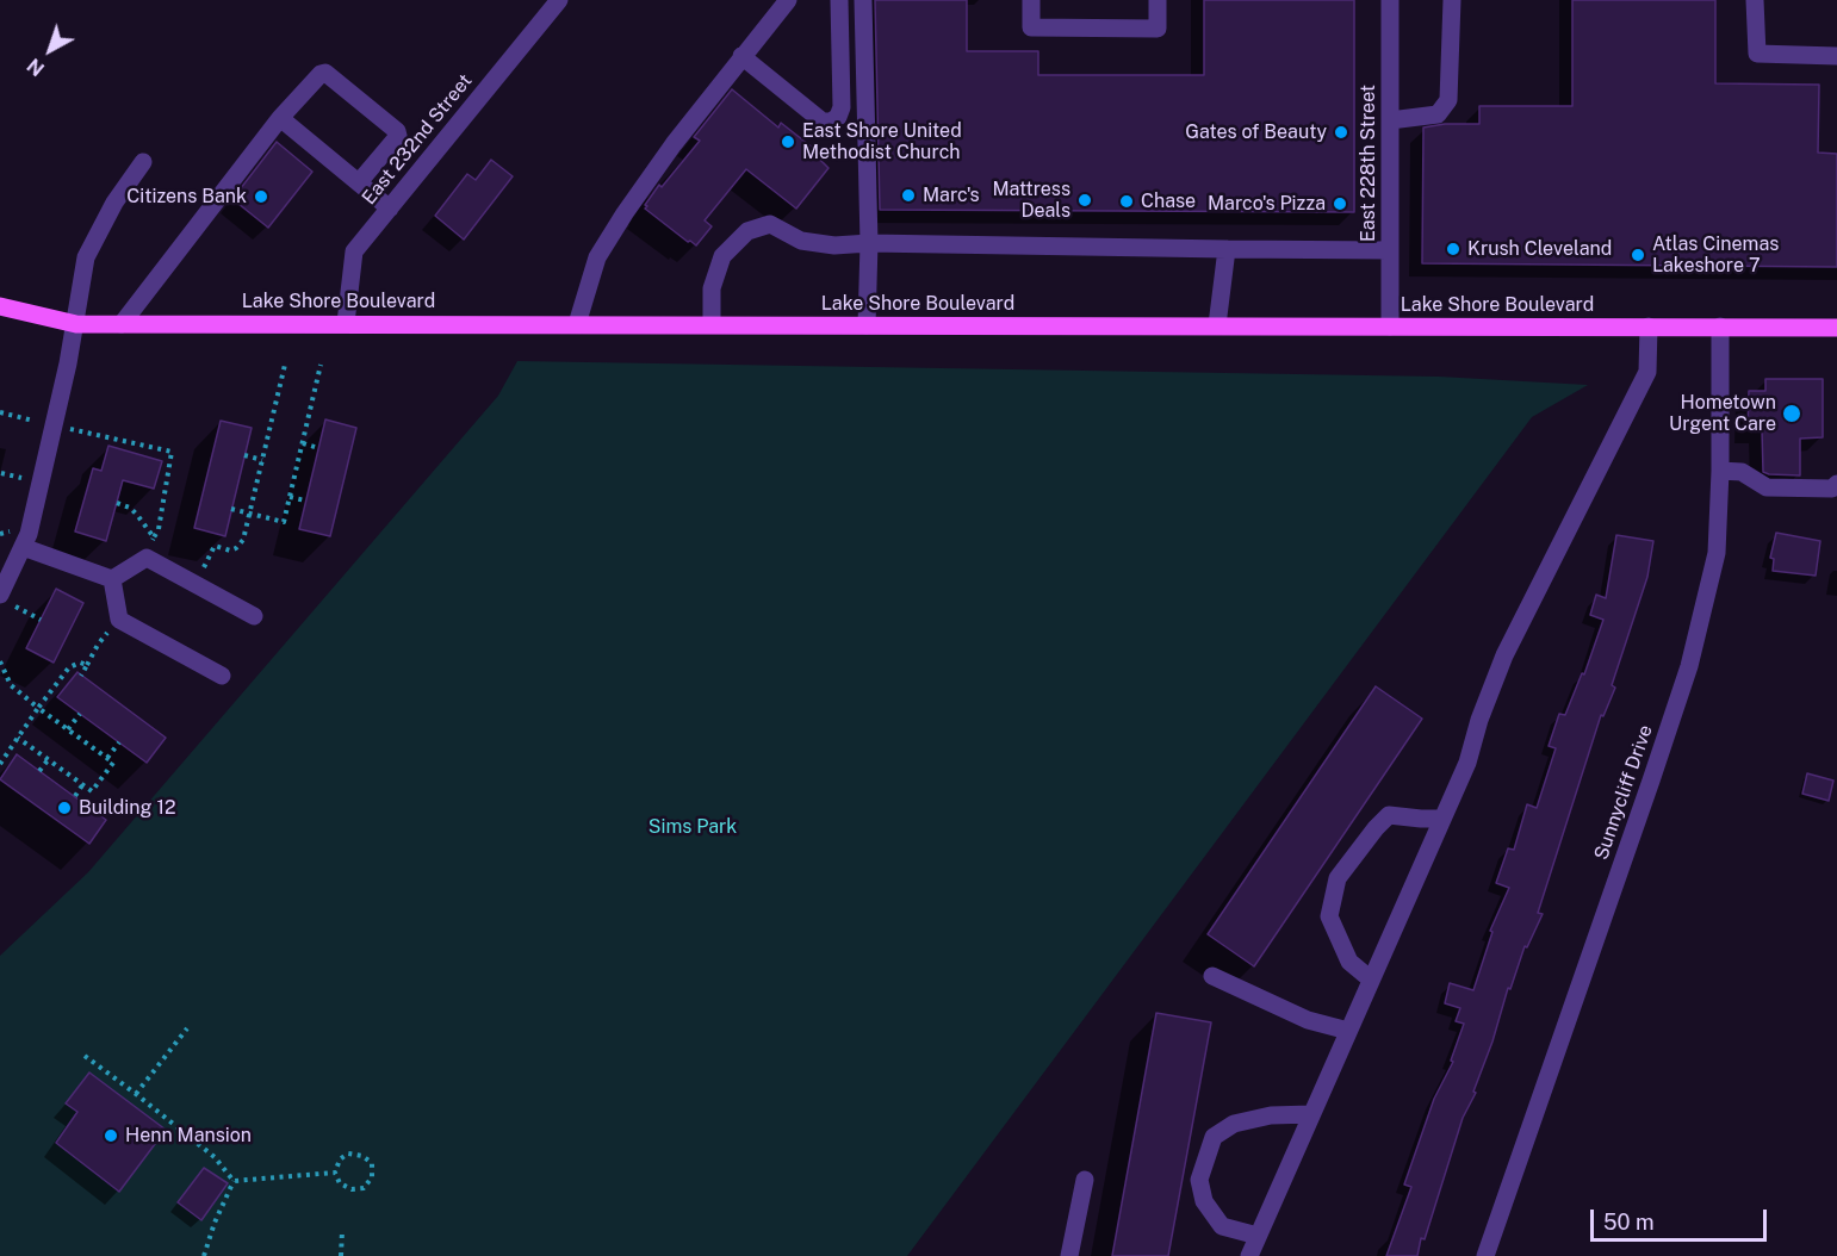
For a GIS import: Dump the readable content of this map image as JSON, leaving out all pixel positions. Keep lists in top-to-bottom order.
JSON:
{
  "streets": {
    "main road": ["Lake Shore Boulevard"],
    "street": ["East 232nd Street", "East 228th Street", "Sunnycliff Drive"]
  },
  "crossings": [
    ["East 232nd Street", "Lake Shore Boulevard"],
    ["East 228th Street", "Lake Shore Boulevard"],
    ["Lake Shore Boulevard", "Sunnycliff Drive"]
  ],
  "parks": ["Sims Park"],
  "places": [
    "Gates of Beauty",
    "East Shore United Methodist Church",
    "Marc's",
    "Citizens Bank",
    "Mattress Deals",
    "Chase",
    "Marco's Pizza",
    "Krush Cleveland",
    "Atlas Cinemas Lakeshore 7",
    "Hometown Urgent Care",
    "Building 12",
    "Henn Mansion"
  ],
  "scale_bar": "50 m",
  "north": "bottom left"
}
